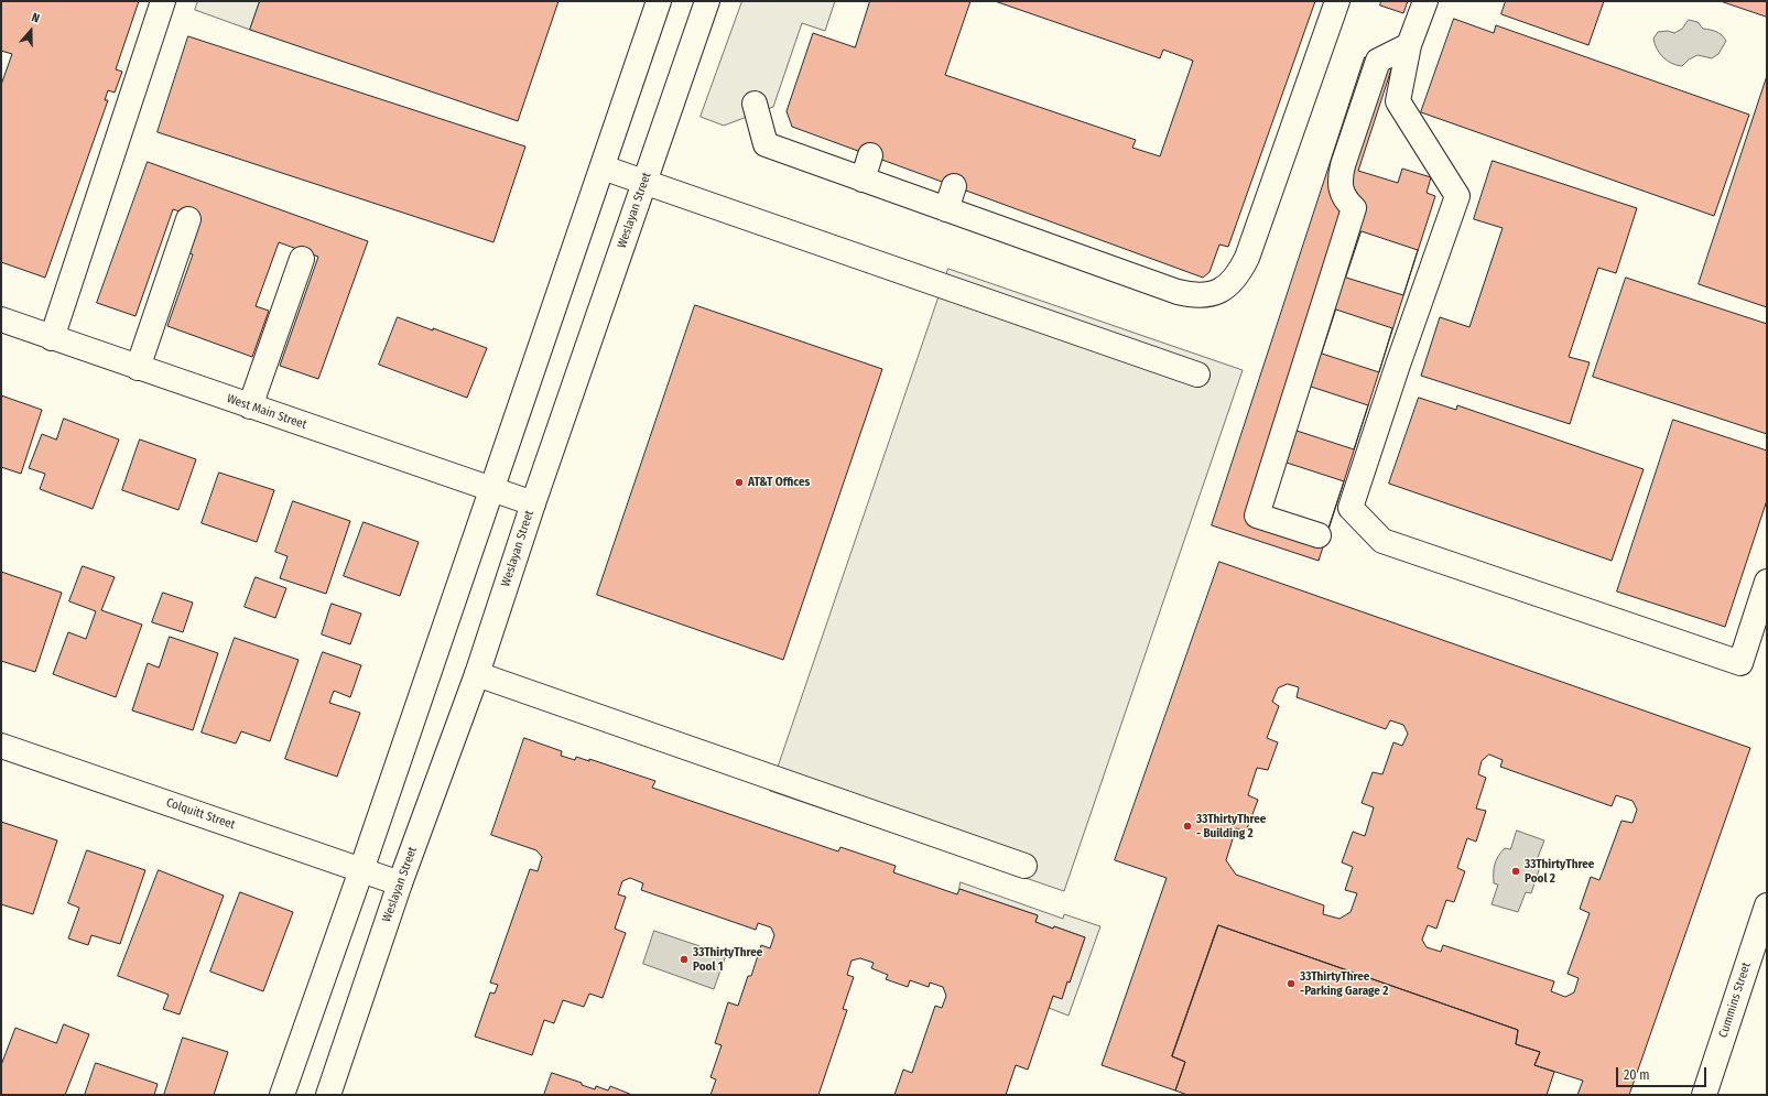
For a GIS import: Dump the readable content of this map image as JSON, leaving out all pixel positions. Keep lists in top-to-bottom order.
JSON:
{
  "streets": {
    "main road": [
      "Weslayan Street",
      "West Main Street",
      "Colquitt Street",
      "Cummins Street"
    ]
  },
  "crossings": [
    ["Weslayan Street", "West Main Street"],
    ["Weslayan Street", "Colquitt Street"]
  ],
  "places": [
    "AT&T Offices",
    "33ThirtyThree - Building 2",
    "33ThirtyThree Pool 2",
    "33ThirtyThree Pool 1",
    "33ThirtyThree -Parking Garage 2"
  ],
  "scale_bar": "20 m",
  "north": "top"
}
